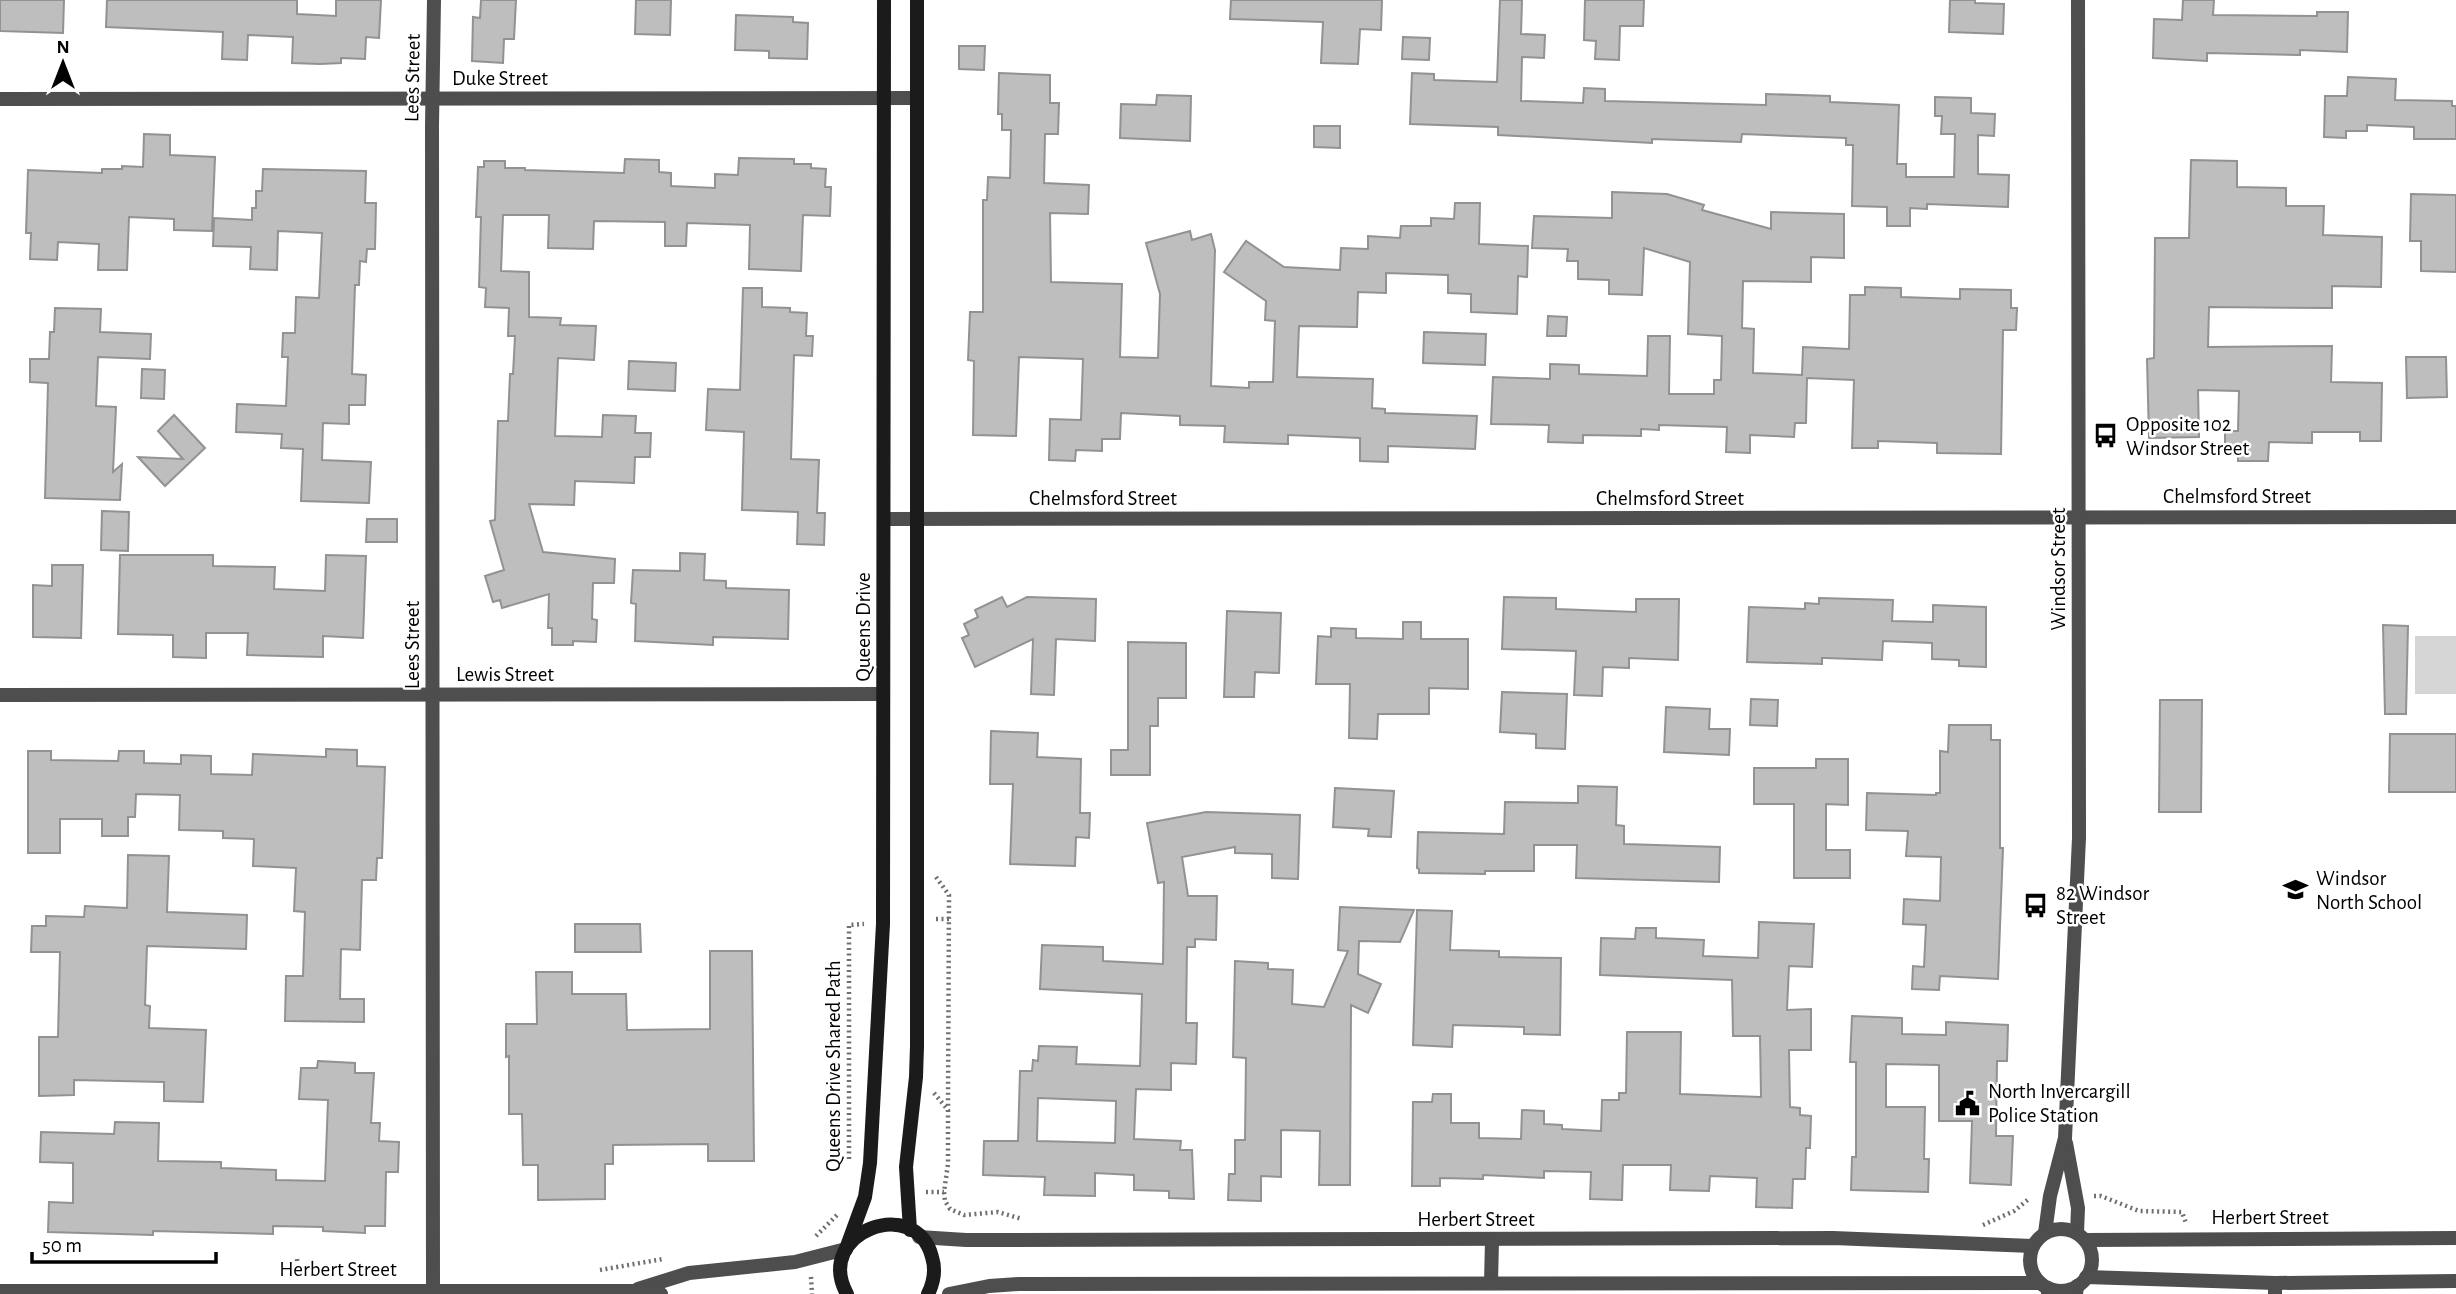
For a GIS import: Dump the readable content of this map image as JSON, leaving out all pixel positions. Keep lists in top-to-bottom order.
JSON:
{
  "streets": {
    "main road": ["Queens Drive", "Herbert Street"],
    "street": [
      "Lees Street",
      "Duke Street",
      "Chelmsford Street",
      "Windsor Street",
      "Lewis Street"
    ],
    "path": ["Queens Drive Shared Path"]
  },
  "crossings": [
    ["Lees Street", "Duke Street"],
    ["Lees Street", "Lewis Street"],
    ["Lees Street", "Herbert Street"],
    ["Duke Street", "Queens Drive"],
    ["Chelmsford Street", "Windsor Street"],
    ["Chelmsford Street", "Queens Drive"],
    ["Windsor Street", "Herbert Street"],
    ["Queens Drive", "Lewis Street"],
    ["Queens Drive", "Herbert Street"]
  ],
  "places": {
    "bus stop": ["Opposite 102 Windsor Street", "82 Windsor Street"],
    "school or university": ["Windsor North School"],
    "public building": ["North Invercargill Police Station"]
  },
  "scale_bar": "50 m",
  "north": "top"
}
